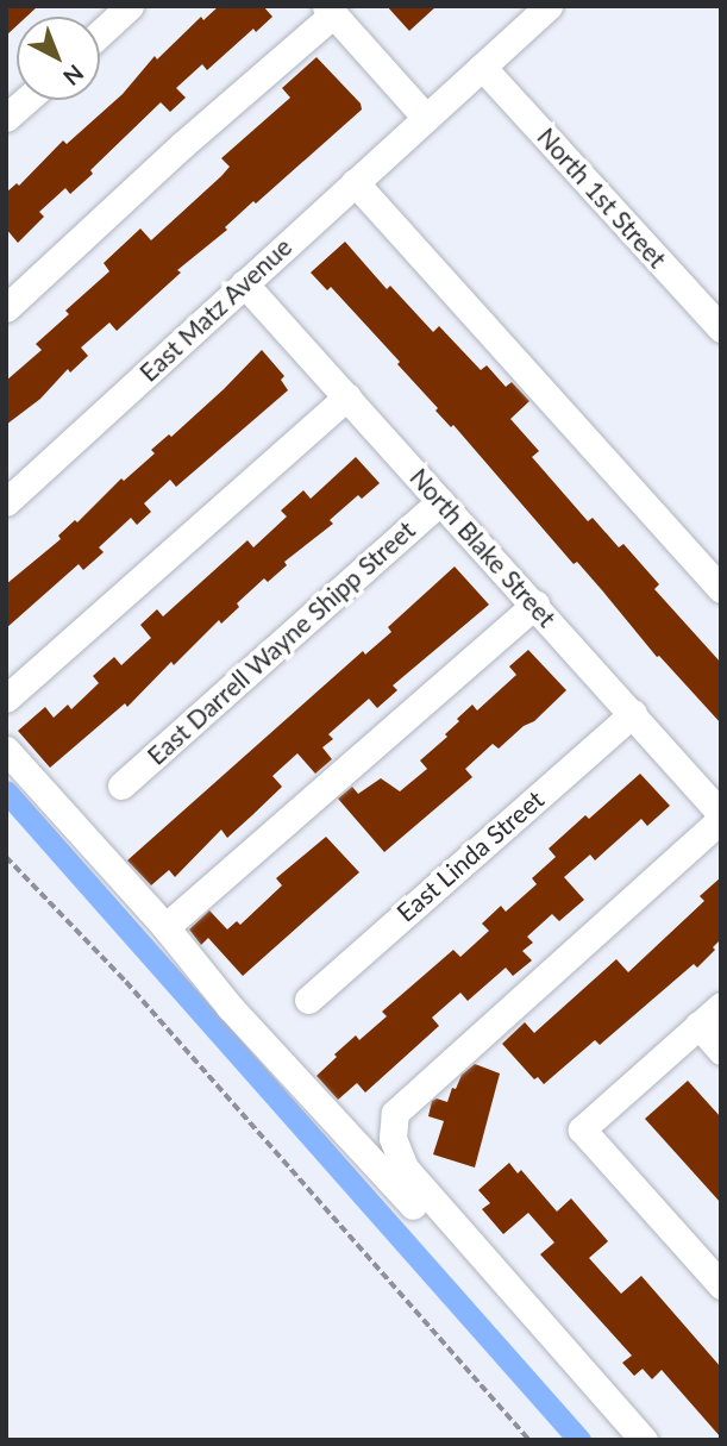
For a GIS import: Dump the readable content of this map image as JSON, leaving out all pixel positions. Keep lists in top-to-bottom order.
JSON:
{
  "streets": {
    "street": [
      "North 1st Street",
      "East Matz Avenue",
      "North Blake Street",
      "East Darrell Wayne Shipp Street",
      "East Linda Street"
    ]
  },
  "crossings": [
    ["North 1st Street", "East Matz Avenue"],
    ["East Matz Avenue", "North Blake Street"],
    ["North Blake Street", "East Darrell Wayne Shipp Street"],
    ["North Blake Street", "East Linda Street"]
  ],
  "north": "bottom right"
}
